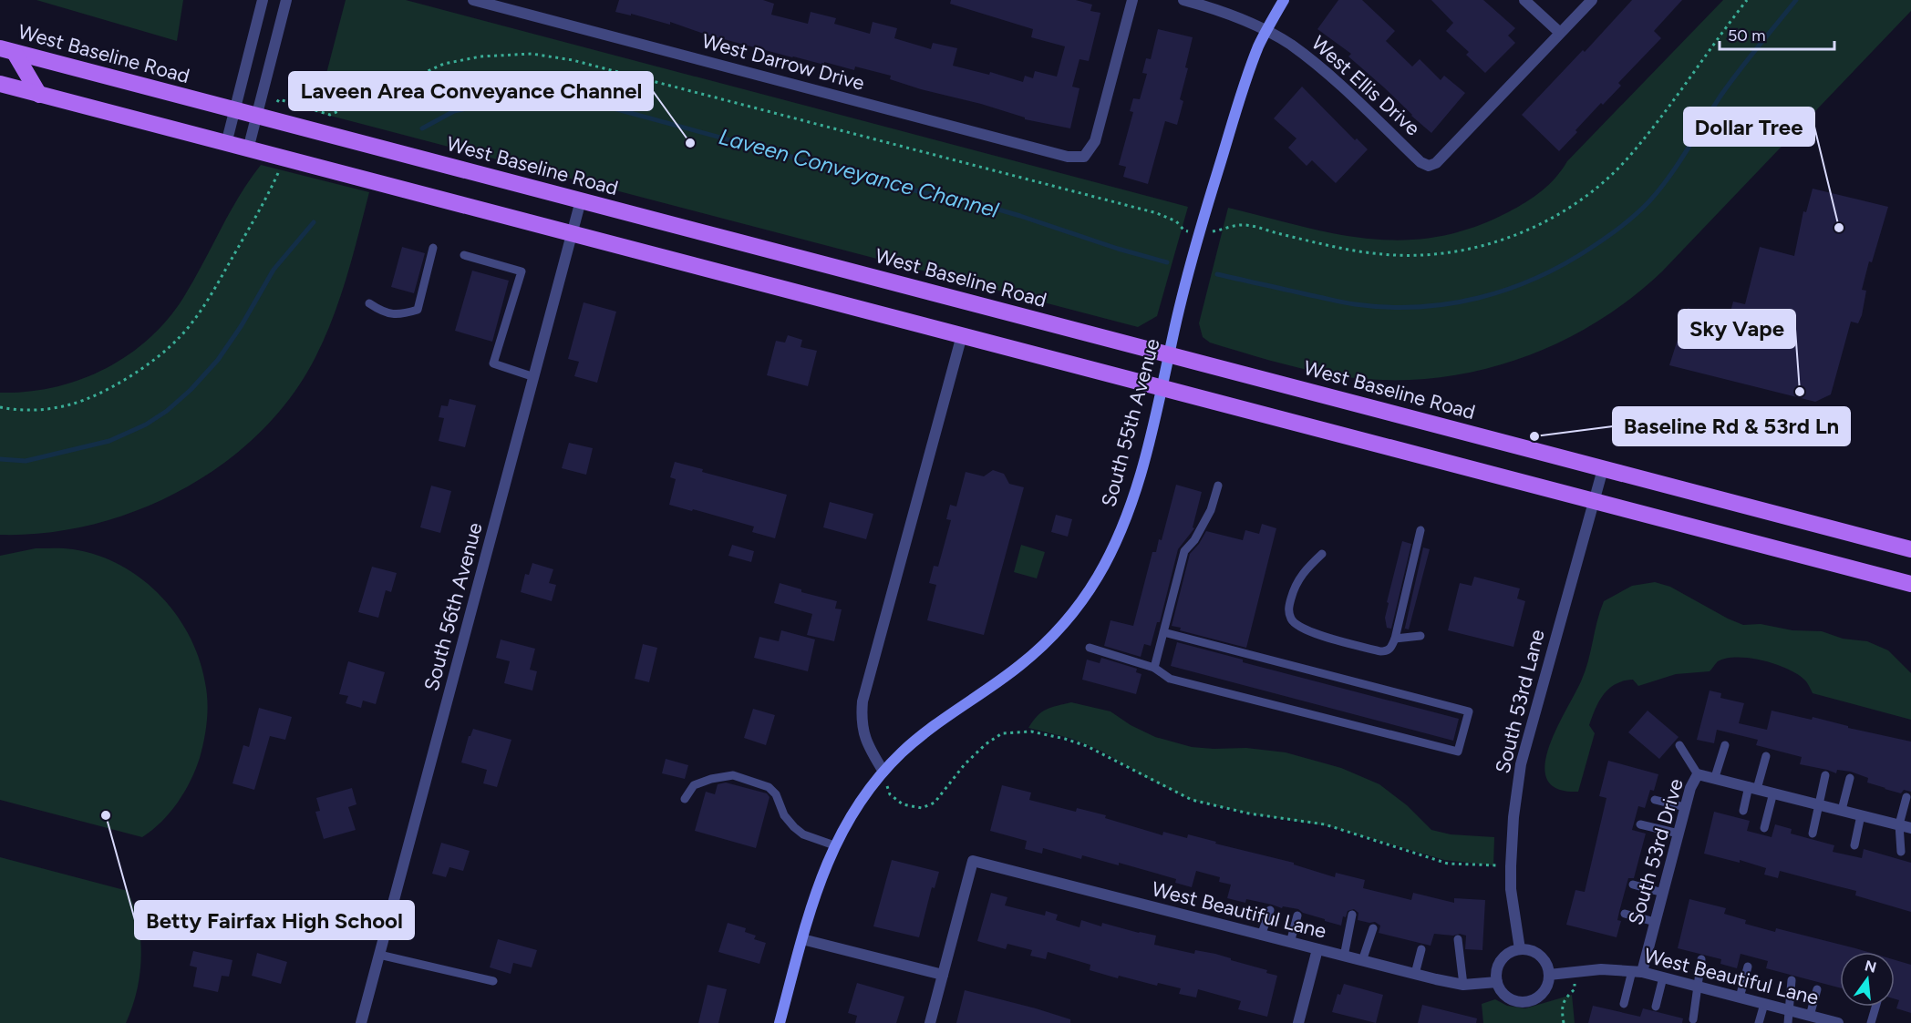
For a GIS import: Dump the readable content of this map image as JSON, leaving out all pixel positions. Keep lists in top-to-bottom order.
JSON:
{
  "streets": {
    "main road": ["West Baseline Road"],
    "street": [
      "West Darrow Drive",
      "West Ellis Drive",
      "South 55th Avenue",
      "South 56th Avenue",
      "South 53rd Lane",
      "South 53rd Drive",
      "West Beautiful Lane"
    ]
  },
  "crossings": [
    ["West Baseline Road", "South 55th Avenue"],
    ["West Baseline Road", "South 56th Avenue"],
    ["West Baseline Road", "South 53rd Lane"],
    ["West Ellis Drive", "South 55th Avenue"],
    ["South 53rd Lane", "West Beautiful Lane"],
    ["South 53rd Drive", "West Beautiful Lane"]
  ],
  "water": ["Laveen Conveyance Channel"],
  "places": [
    "Laveen Area Conveyance Channel",
    "Dollar Tree",
    "Sky Vape",
    "Baseline Rd & 53rd Ln",
    "Betty Fairfax High School"
  ],
  "scale_bar": "50 m",
  "north": "top"
}
